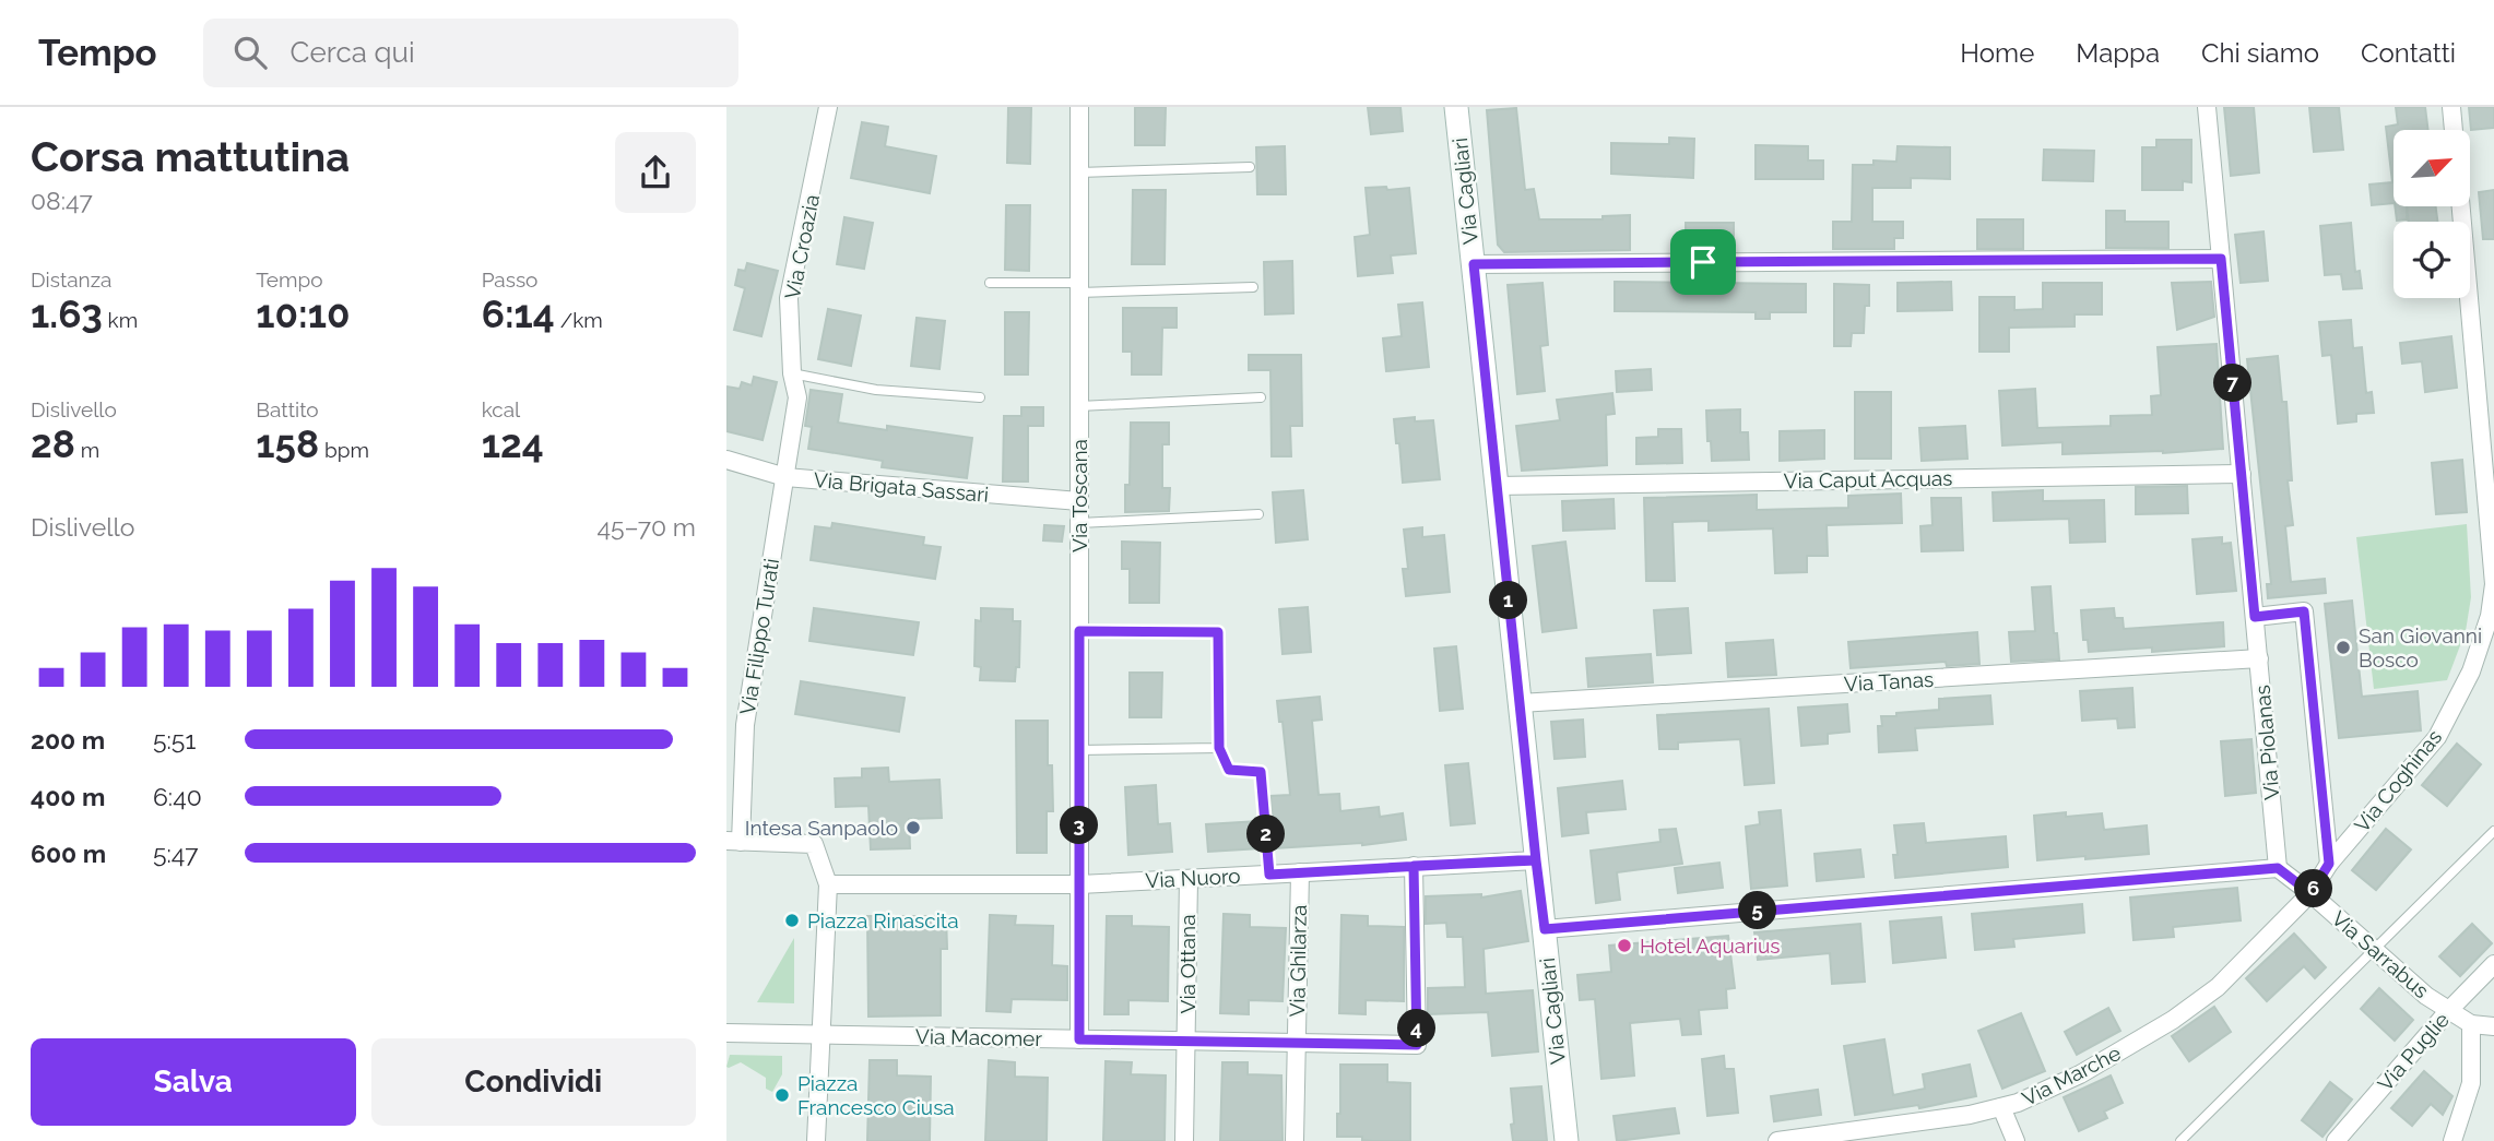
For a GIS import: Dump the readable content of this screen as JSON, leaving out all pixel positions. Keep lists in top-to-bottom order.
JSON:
{
  "streets": {
    "street": [
      "Via Cagliari",
      "Via Croazia",
      "Via Caput Acquas",
      "Via Brigata Sassari",
      "Via Toscana",
      "Via Filippo Turati",
      "Via Tanas",
      "Via Piolanas",
      "Via Coghinas",
      "Via Nuoro",
      "Via Sarrabus",
      "Via Ghilarza",
      "Via Ottana",
      "Via Macomer",
      "Via Puglie",
      "Via Marche"
    ]
  },
  "crossings": [
    ["Via Cagliari", "Via Caput Acquas"],
    ["Via Cagliari", "Via Tanas"],
    ["Via Cagliari", "Via Nuoro"],
    ["Via Croazia", "Via Brigata Sassari"],
    ["Via Croazia", "Via Filippo Turati"],
    ["Via Caput Acquas", "Via Piolanas"],
    ["Via Brigata Sassari", "Via Toscana"],
    ["Via Brigata Sassari", "Via Filippo Turati"],
    ["Via Toscana", "Via Nuoro"],
    ["Via Tanas", "Via Piolanas"],
    ["Via Piolanas", "Via Sarrabus"],
    ["Via Coghinas", "Via Sarrabus"],
    ["Via Coghinas", "Via Marche"],
    ["Via Nuoro", "Via Ghilarza"],
    ["Via Nuoro", "Via Ottana"],
    ["Via Nuoro", "Via Macomer"],
    ["Via Sarrabus", "Via Puglie"],
    ["Via Sarrabus", "Via Marche"],
    ["Via Ghilarza", "Via Macomer"],
    ["Via Ottana", "Via Macomer"]
  ],
  "places": [
    "San Giovanni Bosco",
    "Intesa Sanpaolo",
    "Piazza Rinascita",
    "Hotel Aquarius",
    "Piazza Francesco Ciusa"
  ],
  "north": "top right",
  "page": {
    "header": "Tempo",
    "search": "Cerca qui",
    "nav": [
      "Home",
      "Mappa",
      "Chi siamo",
      "Contatti"
    ],
    "heading": ["Corsa mattutina", "08:47"],
    "stats": [
      ["Distanza", "1.63 km"],
      ["Tempo", "10:10"],
      ["Passo", "6:14 /km"],
      ["Dislivello", "28 m"],
      ["Battito", "158 bpm"],
      ["kcal", "124"]
    ],
    "pins": [
      "7",
      "1",
      "3",
      "2",
      "6",
      "5",
      "4"
    ],
    "chart": ["Dislivello", "45–70 m"],
    "list": [
      {
        "name": "200 m",
        "note": "5:51"
      },
      {
        "name": "400 m",
        "note": "6:40"
      },
      {
        "name": "600 m",
        "note": "5:47"
      }
    ],
    "buttons": ["Salva", "Condividi"]
  }
}
